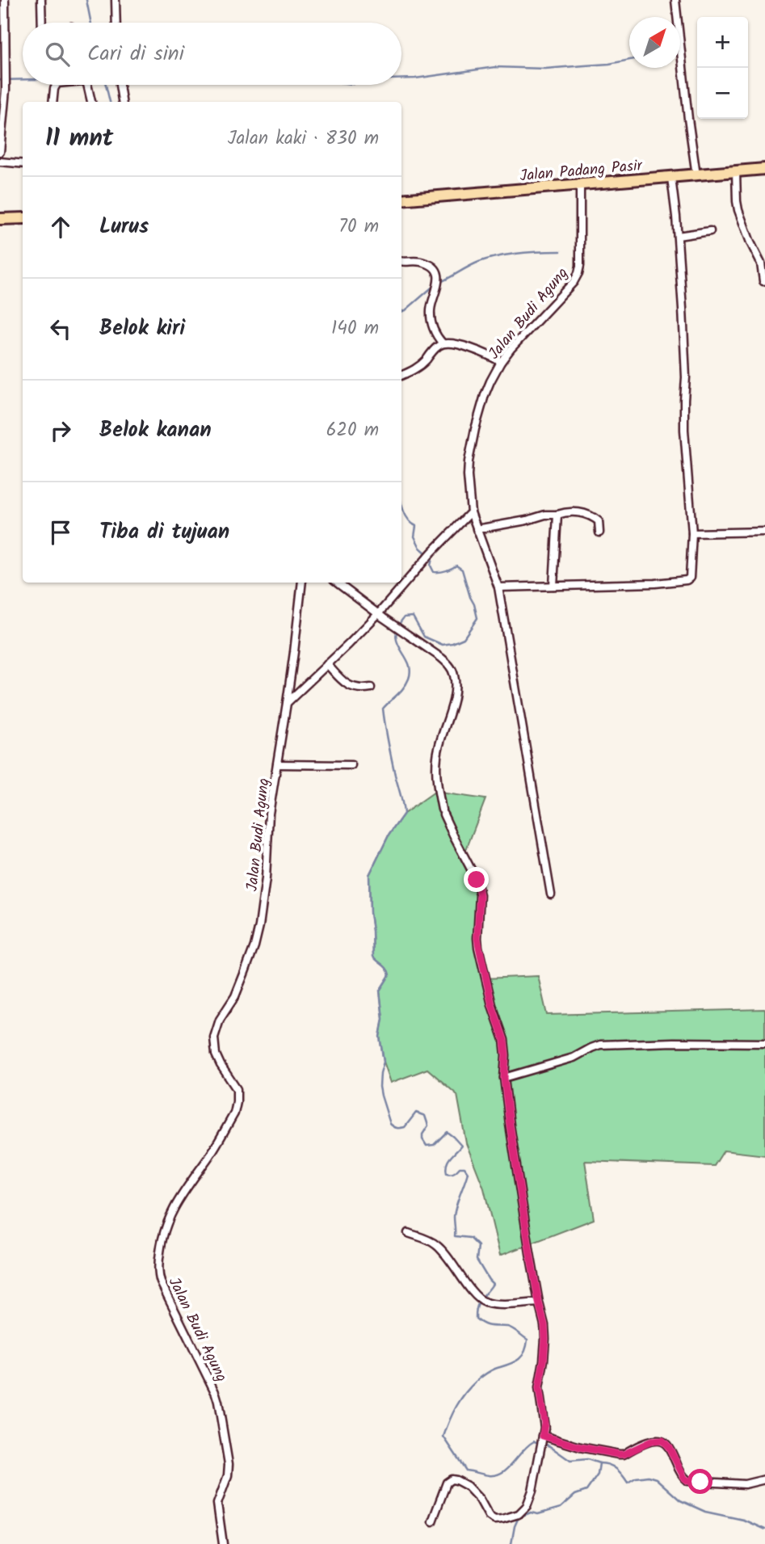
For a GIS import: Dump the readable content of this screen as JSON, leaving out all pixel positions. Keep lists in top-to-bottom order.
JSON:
{
  "streets": {
    "highway": ["Jalan Padang Pasir"],
    "street": ["Jalan Budi Agung"]
  },
  "crossings": [
    ["Jalan Padang Pasir", "Jalan Budi Agung"]
  ],
  "north": "top right",
  "page": {
    "map_buttons": ["+", "−"],
    "search": "Cari di sini",
    "heading": ["11 mnt", "Jalan kaki · 830 m"],
    "list": [
      ["Lurus", "70 m"],
      ["Belok kiri", "140 m"],
      ["Belok kanan", "620 m"],
      "Tiba di tujuan"
    ]
  }
}
